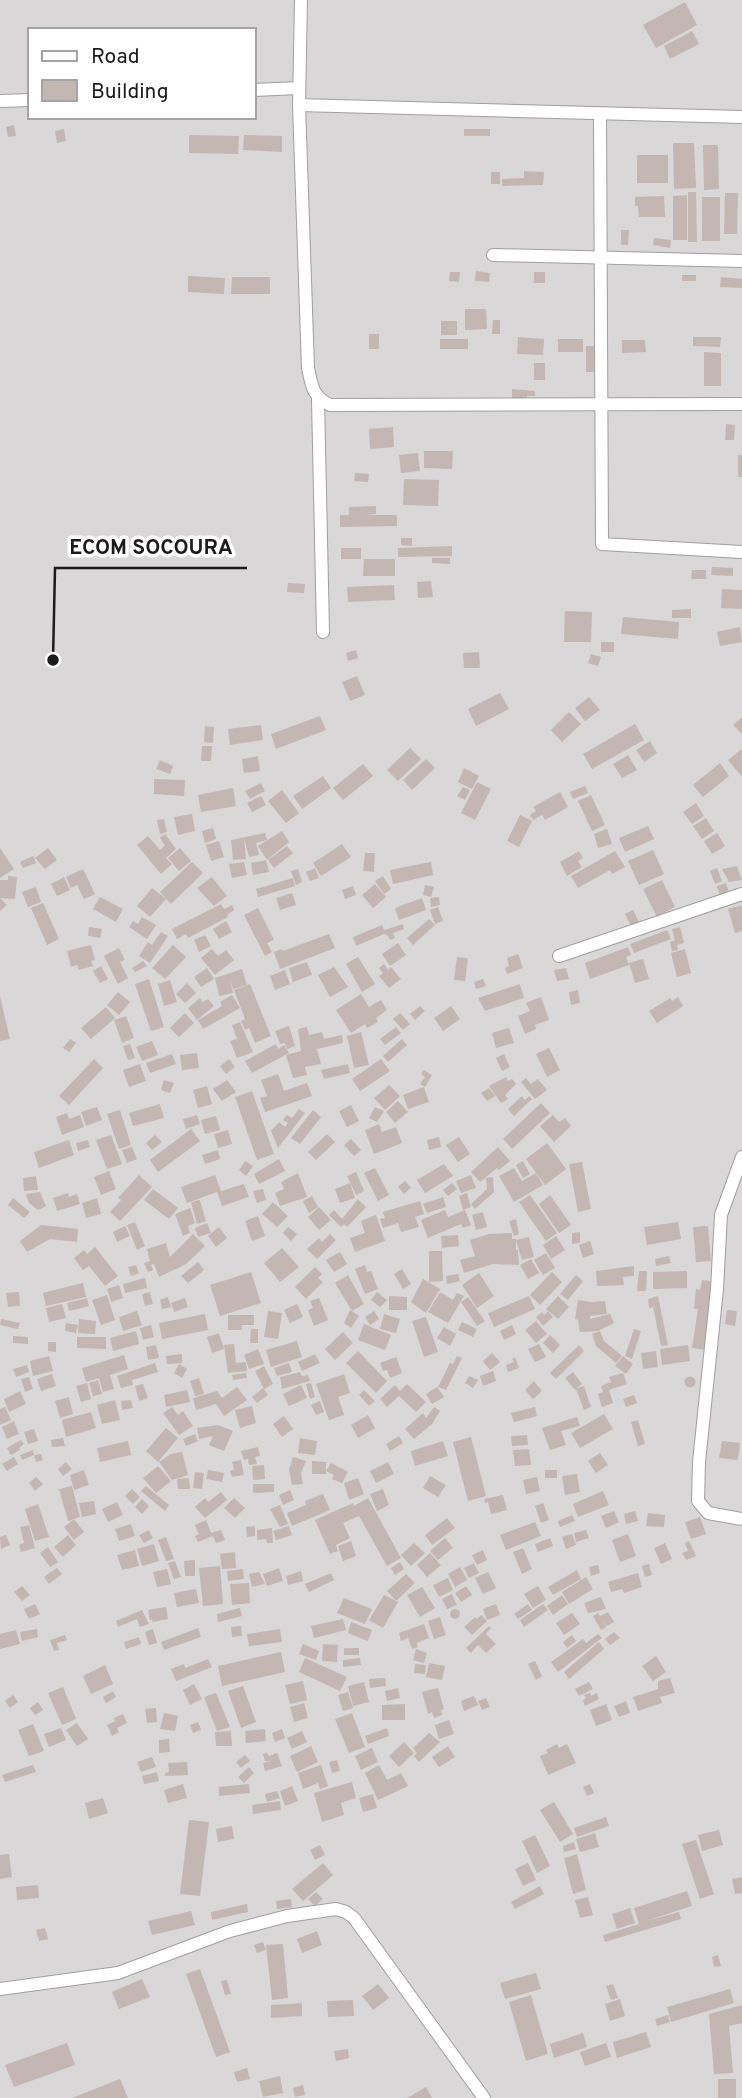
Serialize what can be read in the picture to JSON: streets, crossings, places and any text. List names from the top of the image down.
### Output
{
  "places": ["ECOM SOCOURA"],
  "legend": ["Road", "Building"]
}
